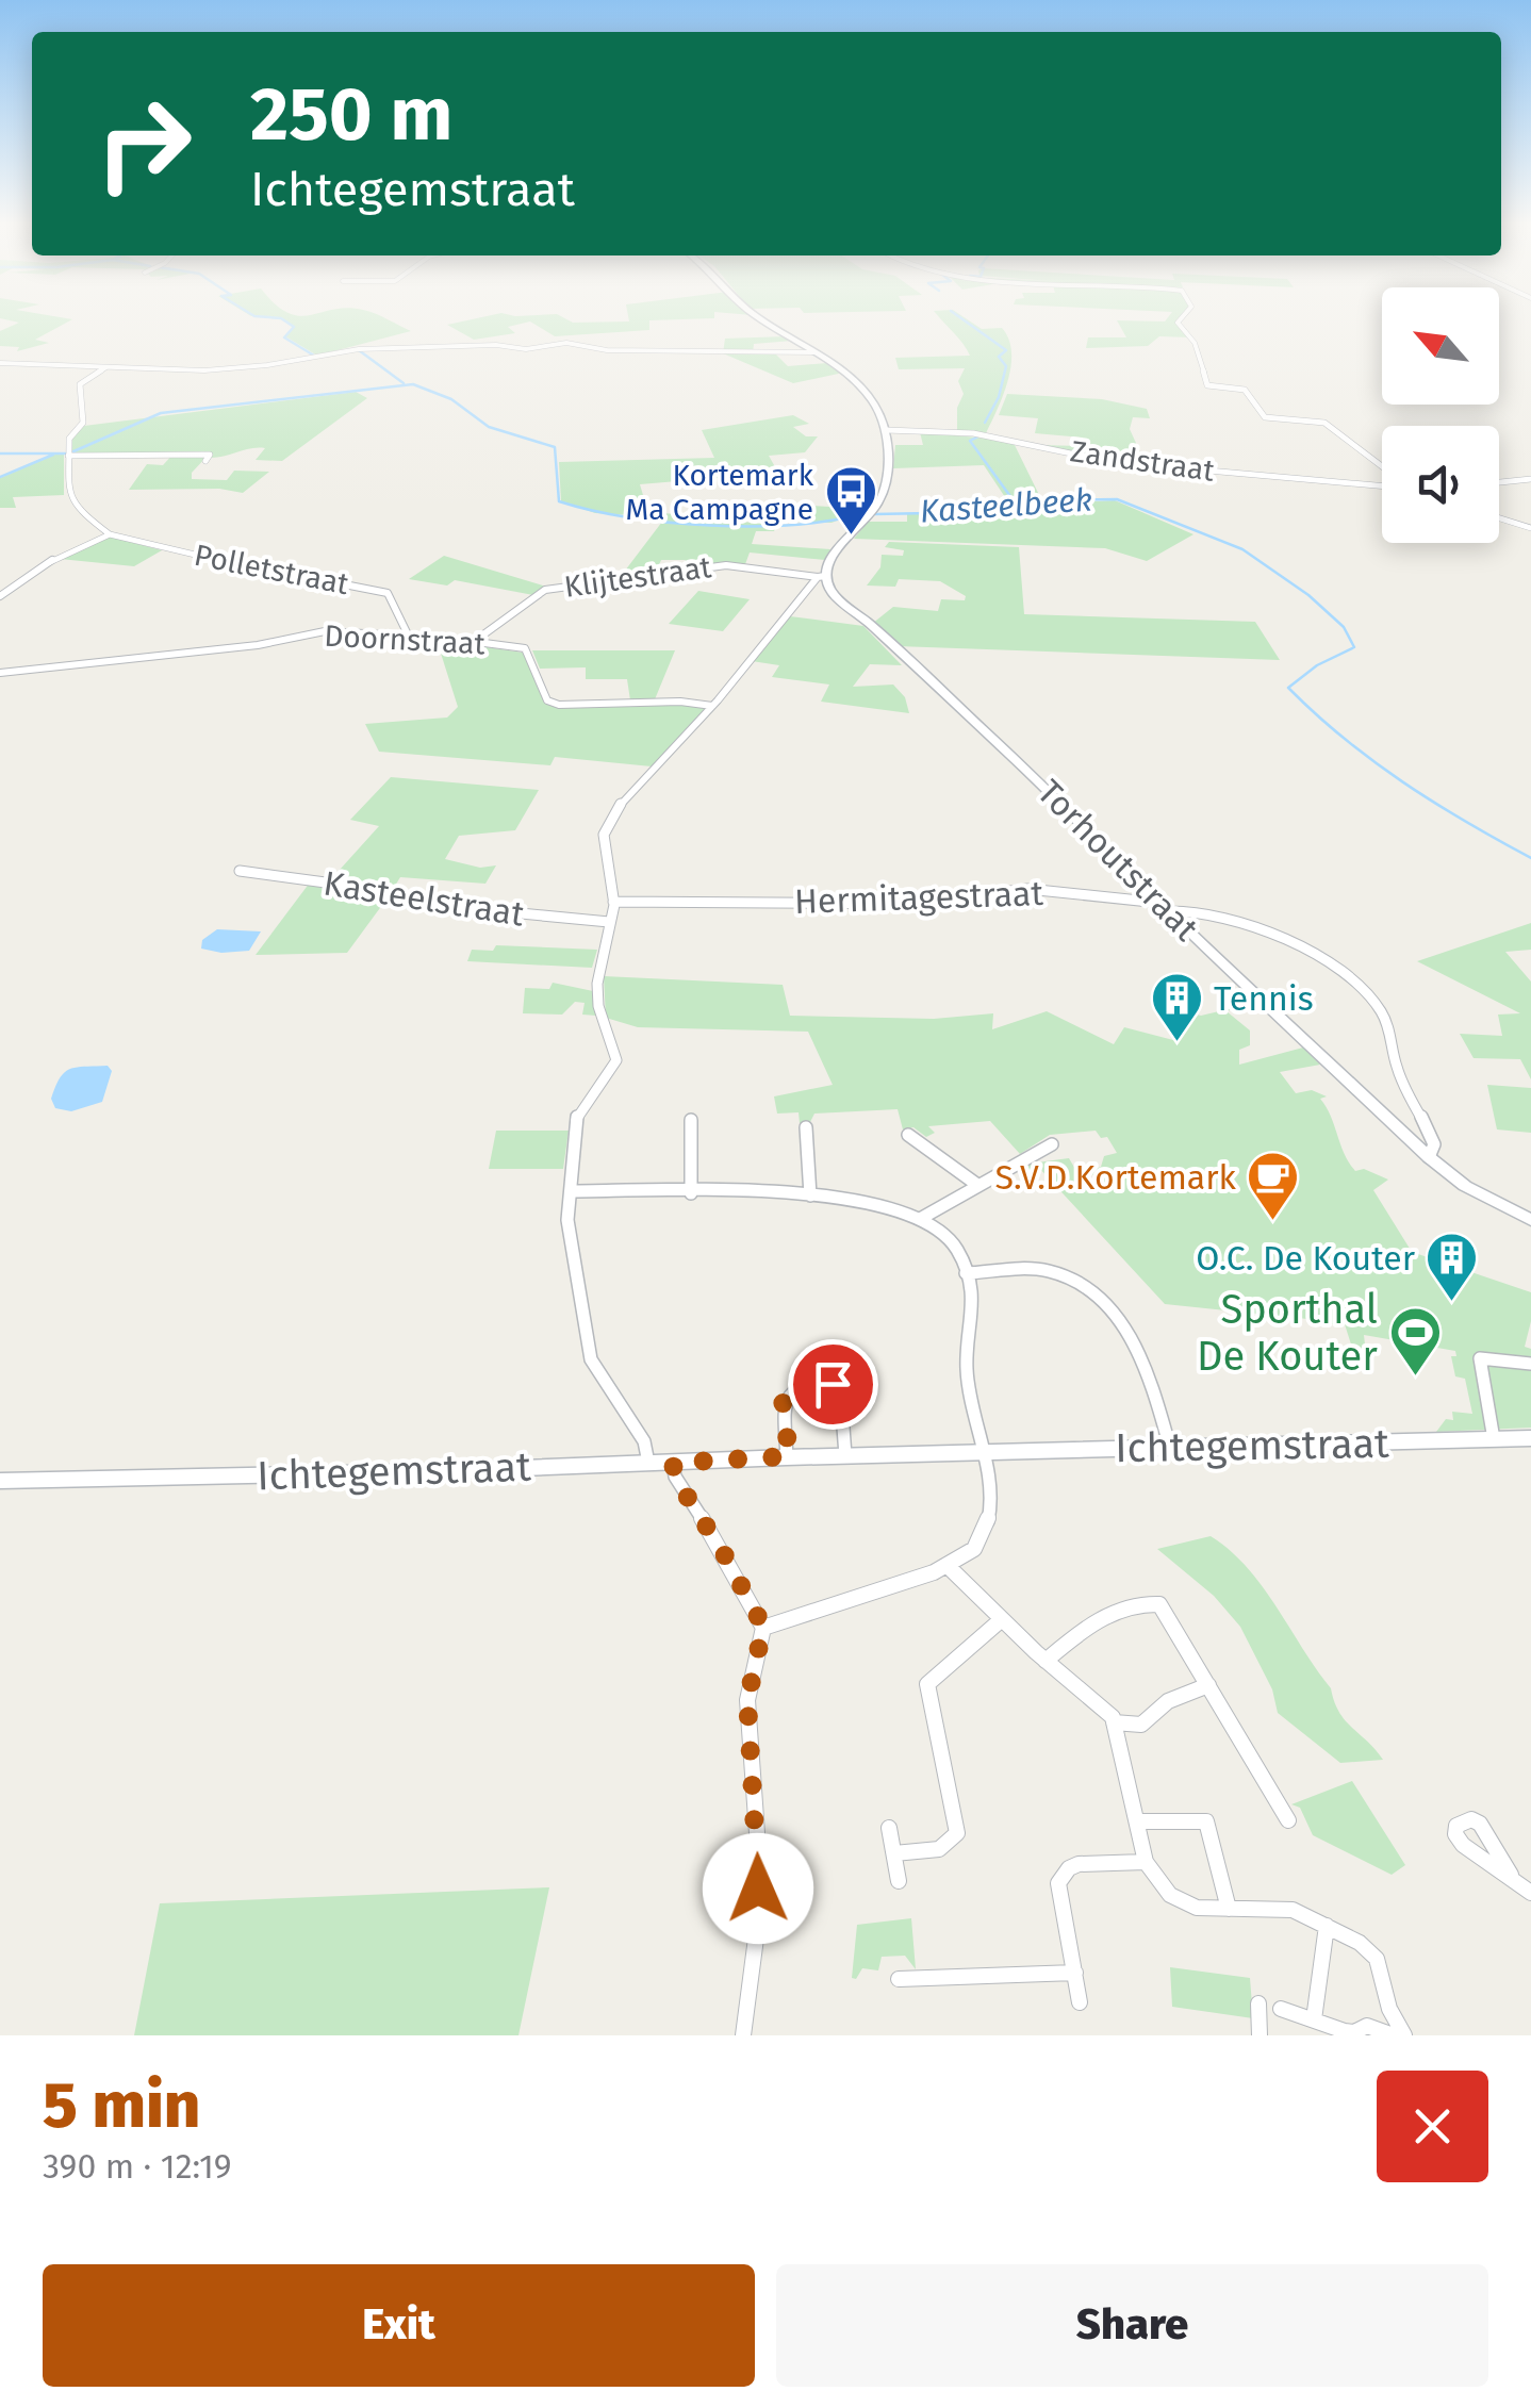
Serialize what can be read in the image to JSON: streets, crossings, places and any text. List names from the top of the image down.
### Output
{
  "streets": {
    "street": [
      "Zandstraat",
      "Polletstraat",
      "Klijtestraat",
      "Doornstraat",
      "Torhoutstraat",
      "Hermitagestraat",
      "Kasteelstraat",
      "Ichtegemstraat"
    ]
  },
  "crossings": [
    ["Polletstraat", "Doornstraat"],
    ["Klijtestraat", "Doornstraat"],
    ["Klijtestraat", "Torhoutstraat"],
    ["Torhoutstraat", "Hermitagestraat"]
  ],
  "water": ["Kasteelbeek"],
  "places": {
    "bus stop": ["Kortemark Ma Campagne"],
    "building": ["Tennis", "O.C. De Kouter"],
    "cafe": ["S.V.D.Kortemark"],
    "sports": ["Sporthal De Kouter"]
  },
  "north": "top left",
  "page": {
    "turn": ["250 m", "Ichtegemstraat"],
    "heading": ["5 min", "390 m · 12:19"],
    "buttons": ["Exit", "Share"]
  }
}
